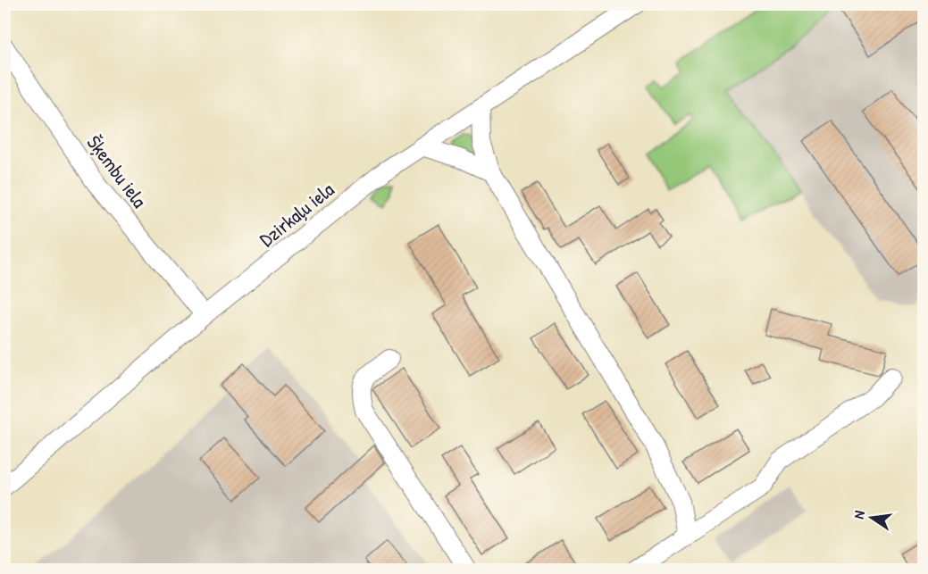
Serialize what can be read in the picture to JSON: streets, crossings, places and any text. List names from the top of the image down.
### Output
{
  "streets": {
    "street": ["Šķembu iela", "Dzirkaļu iela"]
  },
  "crossings": [
    ["Šķembu iela", "Dzirkaļu iela"]
  ],
  "north": "left"
}
